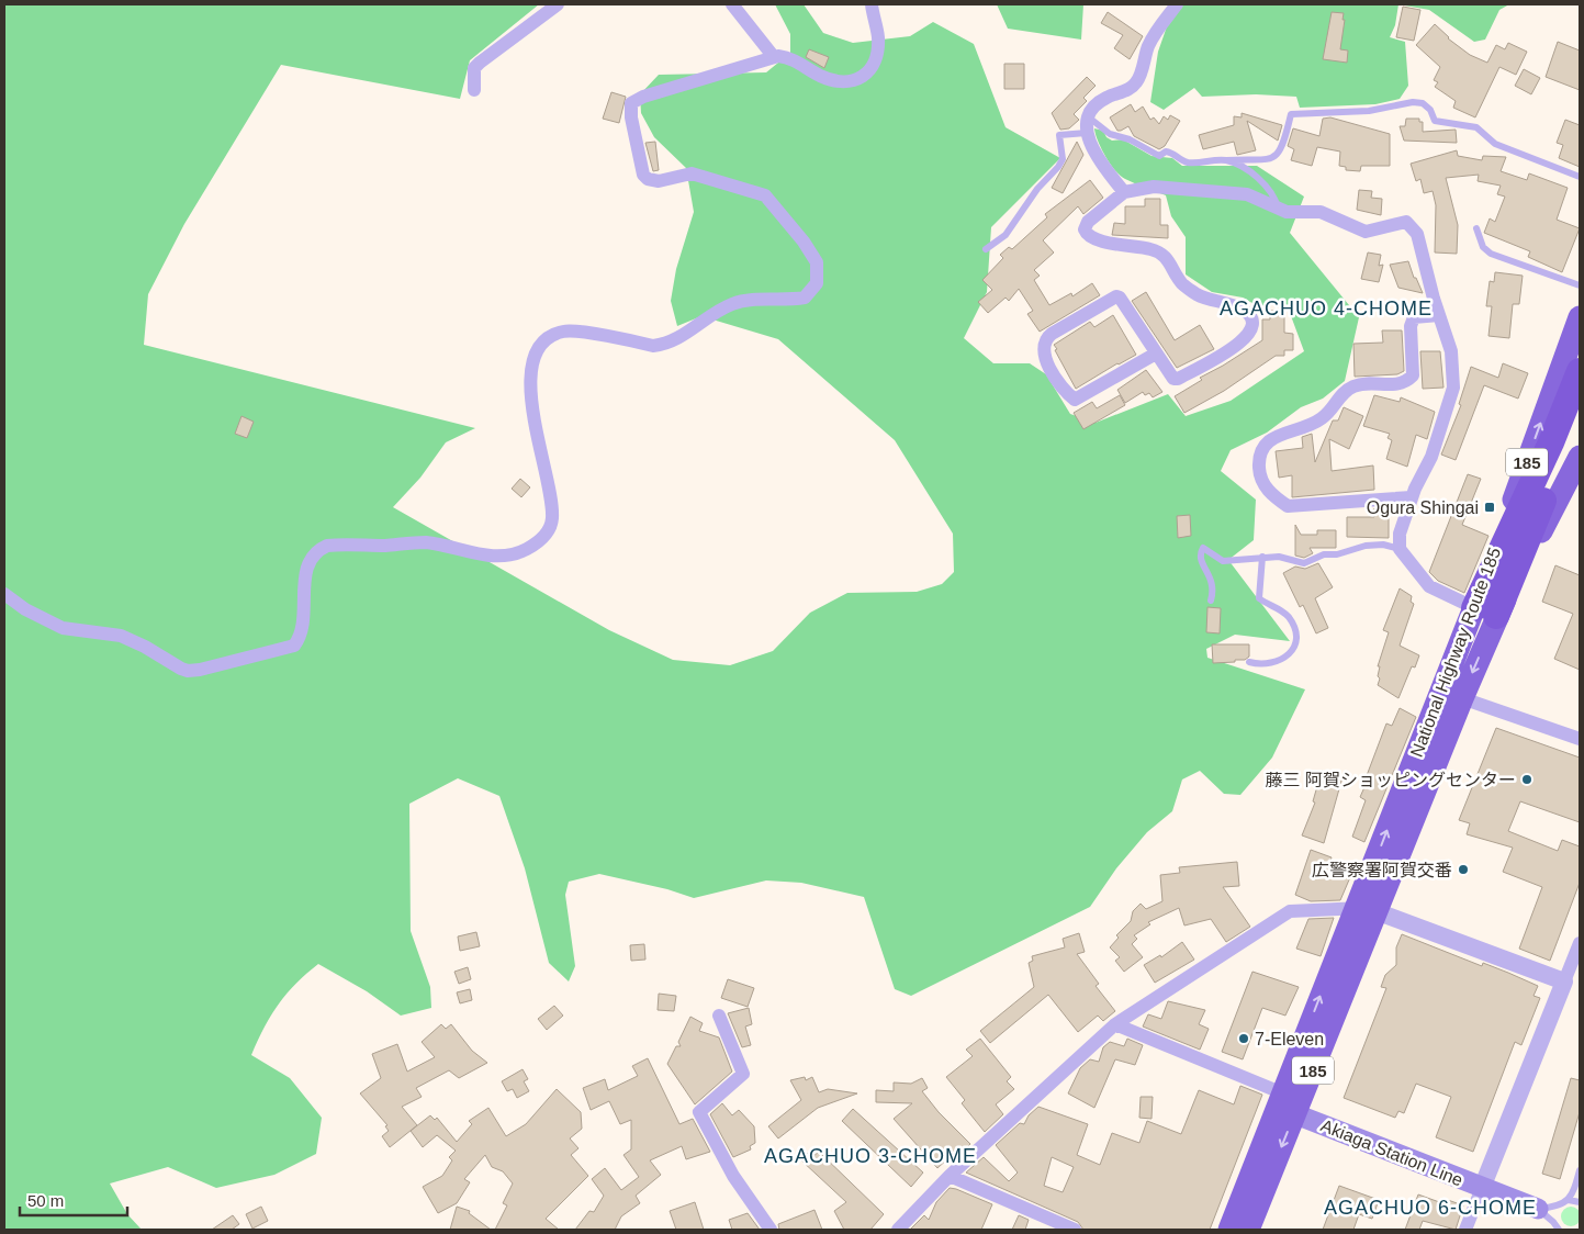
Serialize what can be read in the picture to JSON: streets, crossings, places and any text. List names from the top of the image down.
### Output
{
  "streets": {
    "highway": ["185", "National Highway Route 185"],
    "main road": ["Akiaga Station Line"]
  },
  "crossings": [
    ["National Highway Route 185", "Akiaga Station Line"]
  ],
  "districts": ["AGACHUO 4-CHOME", "AGACHUO 3-CHOME", "AGACHUO 6-CHOME"],
  "places": {
    "transit": ["Ogura Shingai"],
    "other": ["藤三 阿賀ショッピングセンター", "広警察署阿賀交番", "7-Eleven"]
  },
  "scale_bar": "50 m"
}
